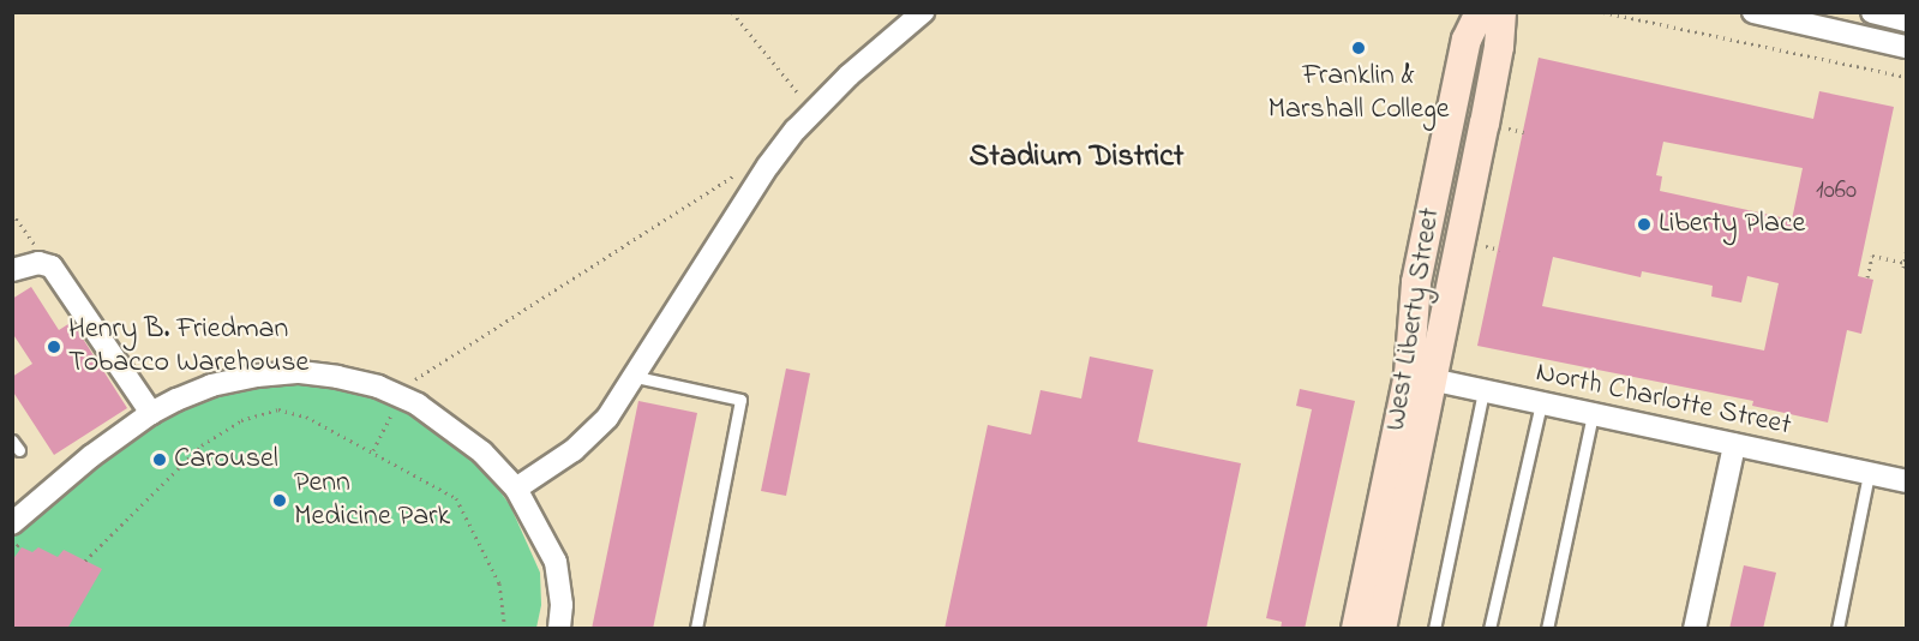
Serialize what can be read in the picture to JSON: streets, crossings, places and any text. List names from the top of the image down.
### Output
{
  "streets": {
    "main road": ["West Liberty Street"],
    "street": ["North Charlotte Street"]
  },
  "crossings": [
    ["West Liberty Street", "North Charlotte Street"]
  ],
  "districts": ["Stadium District"],
  "places": [
    "Franklin & Marshall College",
    "Liberty Place",
    "Henry B. Friedman Tobacco Warehouse",
    "Carousel",
    "Penn Medicine Park"
  ],
  "house_numbers": ["1060"]
}
